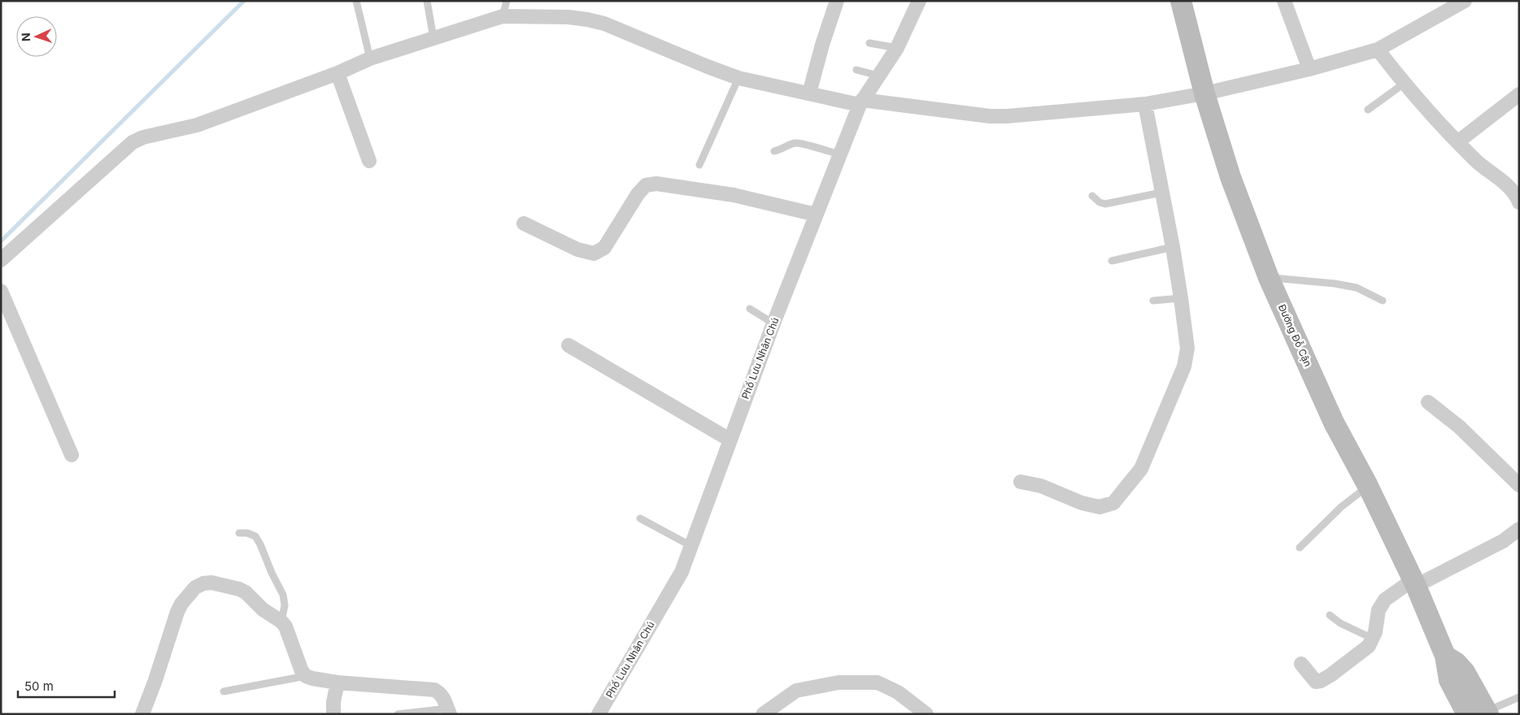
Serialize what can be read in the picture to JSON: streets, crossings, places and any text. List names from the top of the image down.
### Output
{
  "streets": {
    "main road": ["Đường Đỗ Cận"],
    "street": ["Phố Lưu Nhân Chú"]
  },
  "scale_bar": "50 m",
  "north": "left"
}
